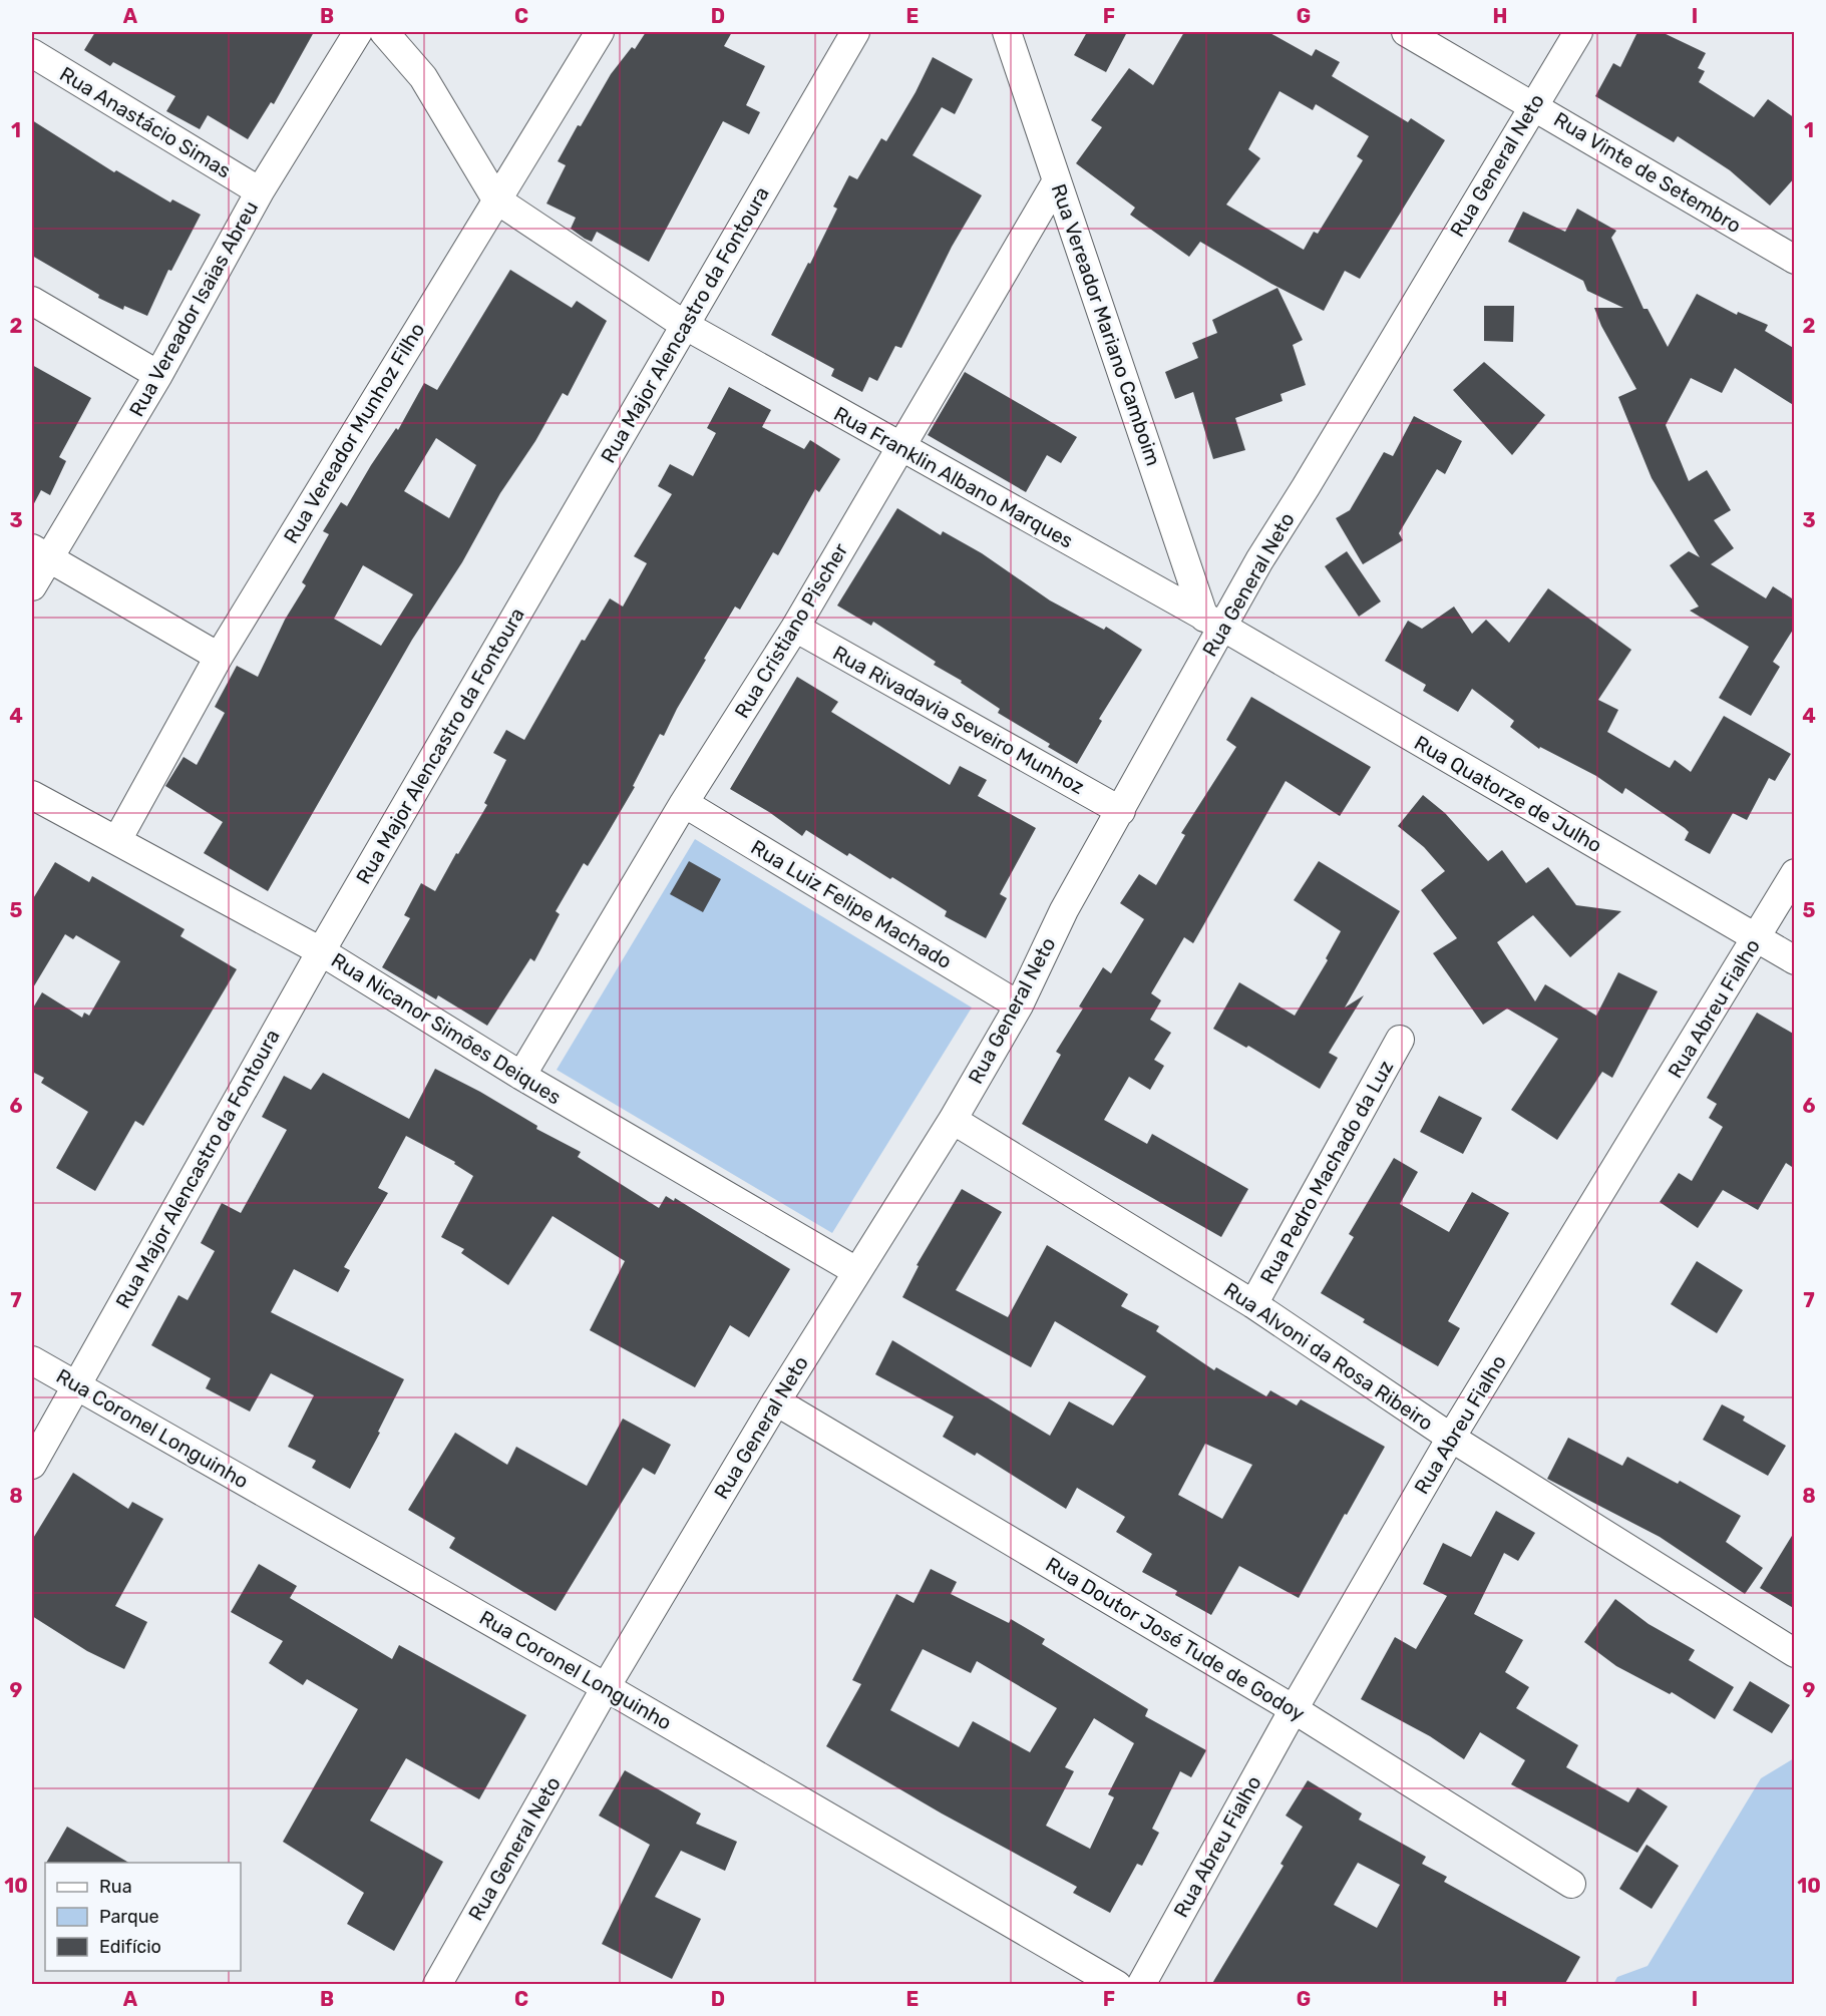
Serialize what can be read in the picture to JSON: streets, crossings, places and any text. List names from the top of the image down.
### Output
{
  "streets": {
    "street": [
      "Rua Anastácio Simas",
      "Rua General Neto",
      "Rua Vinte de Setembro",
      "Rua Vereador Isaias Abreu",
      "Rua Major Alencastro da Fontoura",
      "Rua Vereador Mariano Camboim",
      "Rua Vereador Munhoz Filho",
      "Rua Franklin Albano Marques",
      "Rua Cristiano Pischer",
      "Rua Rivadavia Seveiro Munhoz",
      "Rua Quatorze de Julho",
      "Rua Luiz Felipe Machado",
      "Rua Abreu Fialho",
      "Rua Nicanor Simões Deiques",
      "Rua Pedro Machado da Luz",
      "Rua Alvoni da Rosa Ribeiro",
      "Rua Coronel Longuinho",
      "Rua Doutor José Tude de Godoy"
    ]
  },
  "crossings": [
    ["Rua Anastácio Simas", "Rua Vereador Isaias Abreu"],
    ["Rua General Neto", "Rua Vinte de Setembro"],
    ["Rua General Neto", "Rua Vereador Mariano Camboim"],
    ["Rua General Neto", "Rua Franklin Albano Marques"],
    ["Rua General Neto", "Rua Rivadavia Seveiro Munhoz"],
    ["Rua General Neto", "Rua Quatorze de Julho"],
    ["Rua General Neto", "Rua Luiz Felipe Machado"],
    ["Rua General Neto", "Rua Nicanor Simões Deiques"],
    ["Rua General Neto", "Rua Alvoni da Rosa Ribeiro"],
    ["Rua General Neto", "Rua Coronel Longuinho"],
    ["Rua General Neto", "Rua Doutor José Tude de Godoy"],
    ["Rua Major Alencastro da Fontoura", "Rua Franklin Albano Marques"],
    ["Rua Major Alencastro da Fontoura", "Rua Nicanor Simões Deiques"],
    ["Rua Major Alencastro da Fontoura", "Rua Coronel Longuinho"],
    ["Rua Vereador Mariano Camboim", "Rua Franklin Albano Marques"],
    ["Rua Vereador Mariano Camboim", "Rua Cristiano Pischer"],
    ["Rua Vereador Mariano Camboim", "Rua Quatorze de Julho"],
    ["Rua Vereador Munhoz Filho", "Rua Franklin Albano Marques"],
    ["Rua Vereador Munhoz Filho", "Rua Nicanor Simões Deiques"],
    ["Rua Franklin Albano Marques", "Rua Cristiano Pischer"],
    ["Rua Franklin Albano Marques", "Rua Quatorze de Julho"],
    ["Rua Cristiano Pischer", "Rua Rivadavia Seveiro Munhoz"],
    ["Rua Cristiano Pischer", "Rua Luiz Felipe Machado"],
    ["Rua Cristiano Pischer", "Rua Nicanor Simões Deiques"],
    ["Rua Quatorze de Julho", "Rua Abreu Fialho"],
    ["Rua Abreu Fialho", "Rua Alvoni da Rosa Ribeiro"],
    ["Rua Abreu Fialho", "Rua Doutor José Tude de Godoy"],
    ["Rua Pedro Machado da Luz", "Rua Alvoni da Rosa Ribeiro"]
  ],
  "legend": ["Rua", "Parque", "Edifício"],
  "grid": {
    "columns": [
      "A",
      "B",
      "C",
      "D",
      "E",
      "F",
      "G",
      "H",
      "I"
    ],
    "rows": [
      "1",
      "2",
      "3",
      "4",
      "5",
      "6",
      "7",
      "8",
      "9",
      "10"
    ]
  }
}
